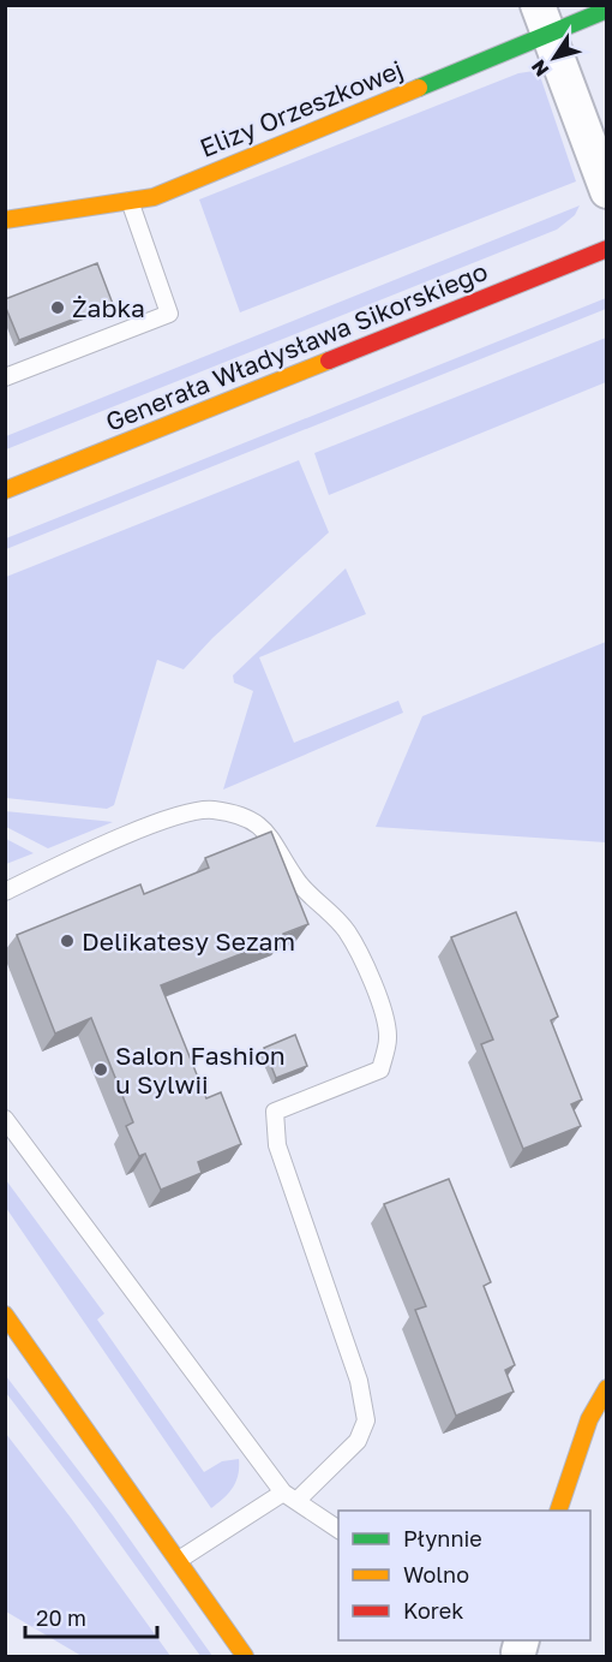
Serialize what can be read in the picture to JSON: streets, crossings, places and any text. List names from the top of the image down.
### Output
{
  "streets": {
    "street": ["Elizy Orzeszkowej", "Generała Władysława Sikorskiego"]
  },
  "places": ["Żabka", "Delikatesy Sezam", "Salon Fashion u Sylwii"],
  "legend": ["Płynnie", "Wolno", "Korek"],
  "scale_bar": "20 m",
  "north": "bottom left"
}
